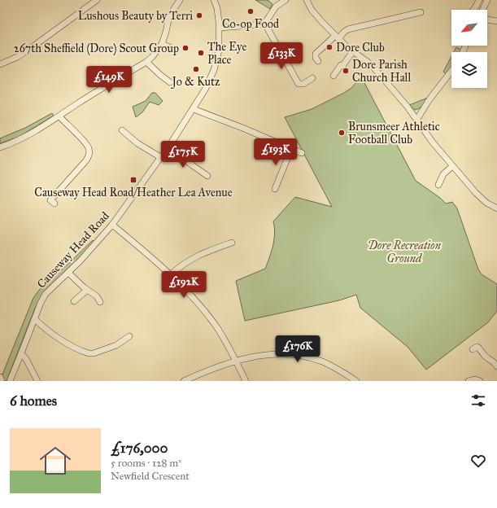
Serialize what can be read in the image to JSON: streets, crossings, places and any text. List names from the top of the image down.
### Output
{
  "streets": {
    "street": ["Causeway Head Road"]
  },
  "parks": ["Dore Recreation Ground"],
  "places": {
    "other": [
      "Co-op Food",
      "Lushous Beauty by Terri",
      "Dore Club",
      "267th Sheffield (Dore) Scout Group",
      "The Eye Place",
      "Jo & Kutz",
      "Dore Parish Church Hall",
      "Brunsmeer Athletic Football Club"
    ],
    "transit": ["Causeway Head Road/Heather Lea Avenue"]
  },
  "north": "bottom left",
  "page": {
    "price": [
      "£133K",
      "£149K",
      "£193K",
      "£175K",
      "£192K",
      "£176K"
    ],
    "heading": "6 homes",
    "list": [
      {
        "name": "£176,000",
        "note": "5 rooms · 128 m² · Newfield Crescent"
      }
    ]
  }
}
